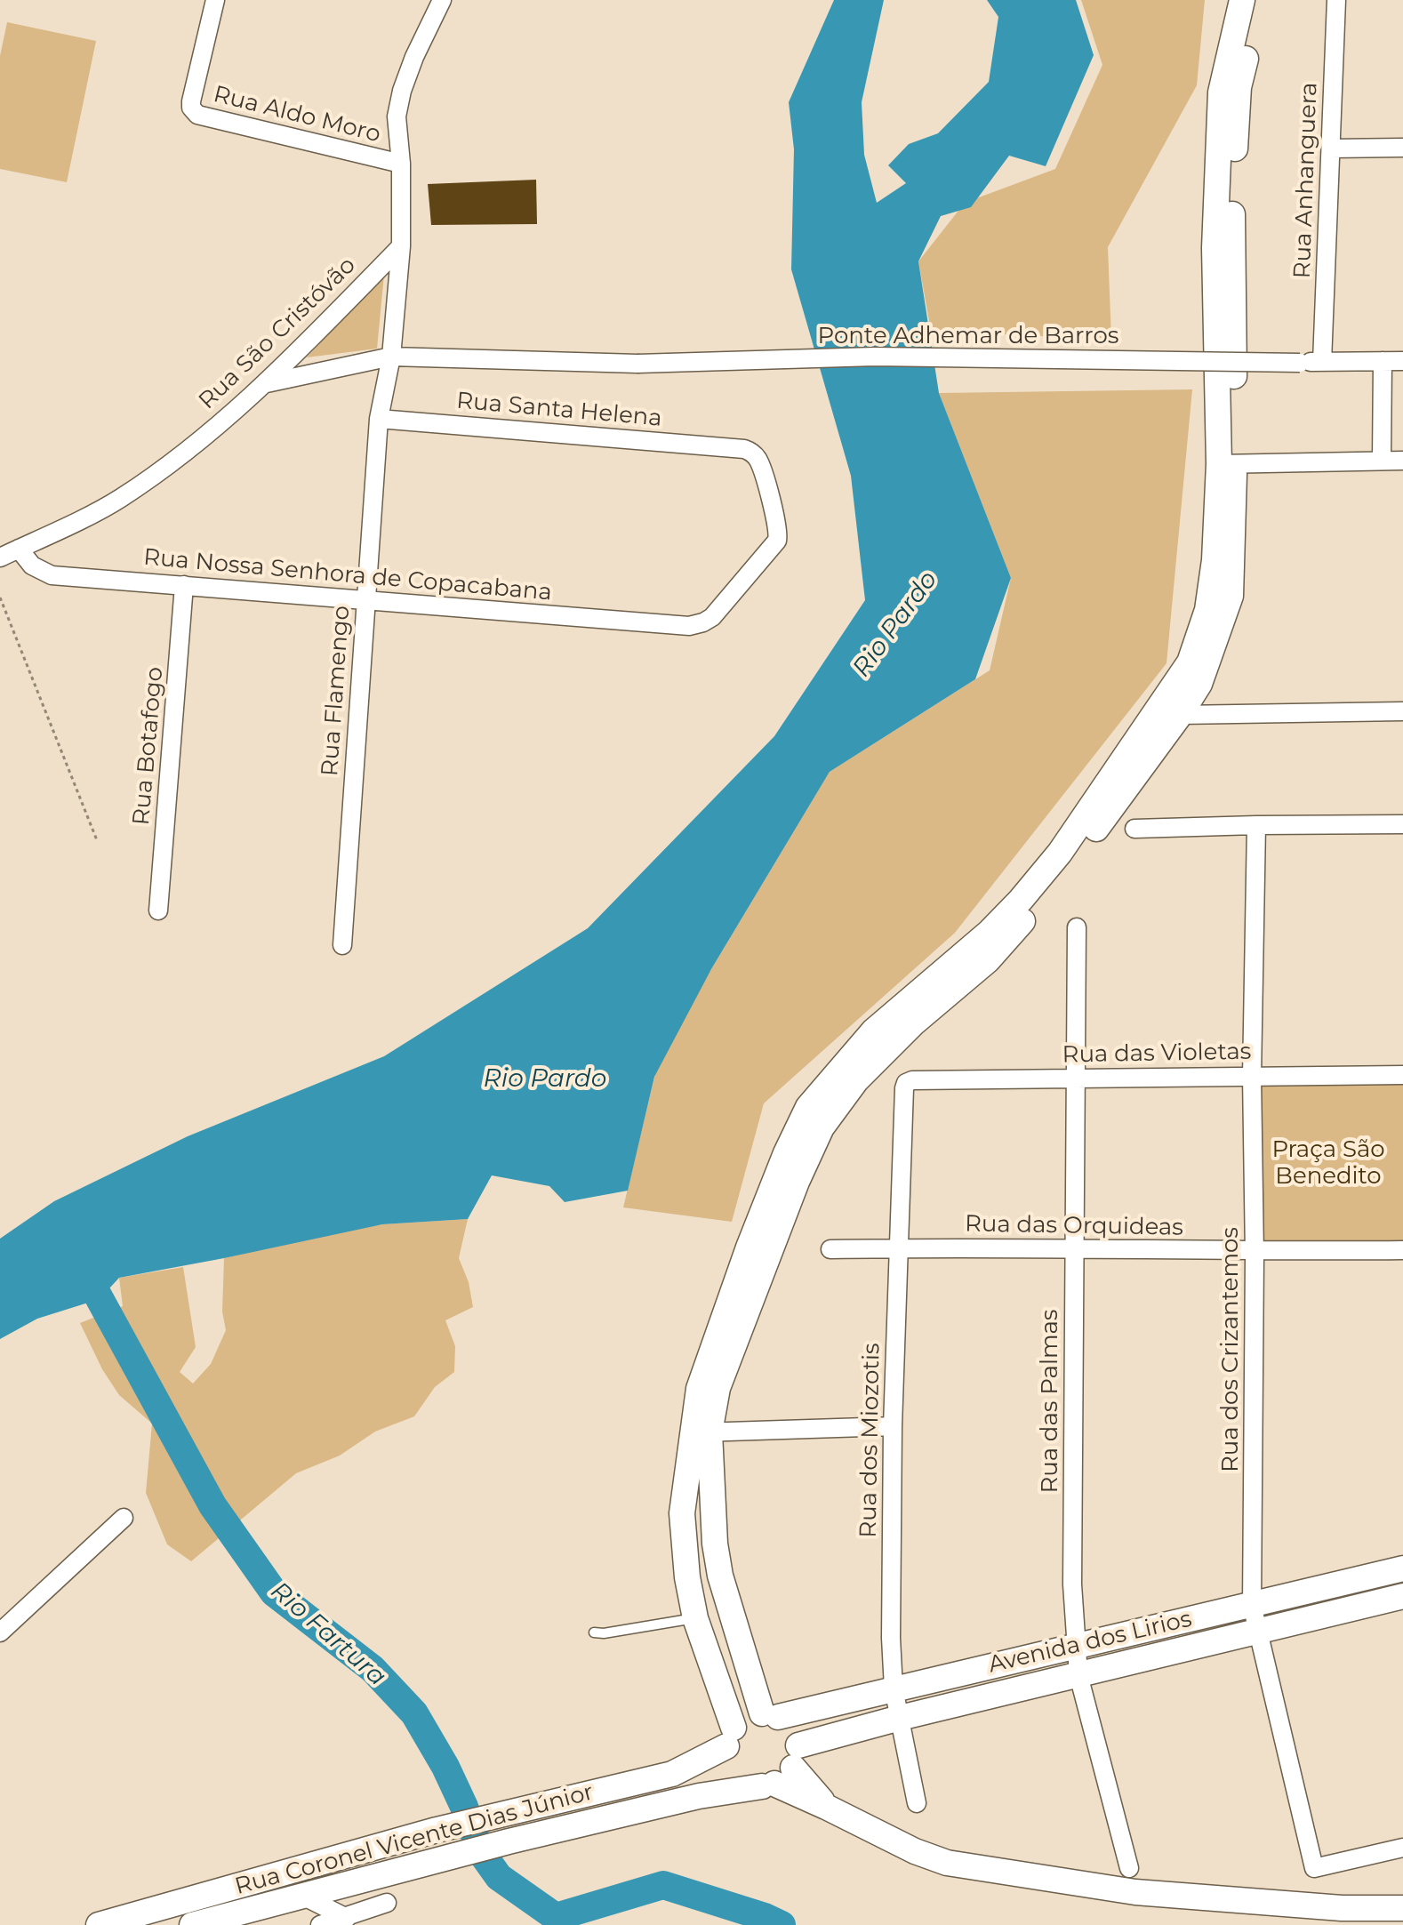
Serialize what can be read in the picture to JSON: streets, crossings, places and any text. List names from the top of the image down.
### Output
{
  "streets": {
    "main road": ["Avenida dos Lirios", "Rua Coronel Vicente Dias Júnior"],
    "street": [
      "Rua Aldo Moro",
      "Rua Anhanguera",
      "Rua São Cristóvão",
      "Ponte Adhemar de Barros",
      "Rua Santa Helena",
      "Rua Nossa Senhora de Copacabana",
      "Rua Flamengo",
      "Rua Botafogo",
      "Rua das Violetas",
      "Rua das Orquideas",
      "Rua dos Crizantemos",
      "Rua das Palmas",
      "Rua dos Miozotis"
    ]
  },
  "crossings": [
    ["Rua Aldo Moro", "Rua Flamengo"],
    ["Rua Anhanguera", "Ponte Adhemar de Barros"],
    ["Rua São Cristóvão", "Ponte Adhemar de Barros"],
    ["Rua São Cristóvão", "Rua Nossa Senhora de Copacabana"],
    ["Rua São Cristóvão", "Rua Flamengo"],
    ["Ponte Adhemar de Barros", "Rua Flamengo"],
    ["Rua Santa Helena", "Rua Nossa Senhora de Copacabana"],
    ["Rua Santa Helena", "Rua Flamengo"],
    ["Rua Nossa Senhora de Copacabana", "Rua Flamengo"],
    ["Rua Nossa Senhora de Copacabana", "Rua Botafogo"],
    ["Rua das Violetas", "Rua dos Crizantemos"],
    ["Rua das Violetas", "Rua das Palmas"],
    ["Rua das Violetas", "Rua dos Miozotis"],
    ["Rua das Orquideas", "Rua dos Crizantemos"],
    ["Rua das Orquideas", "Rua das Palmas"],
    ["Rua das Orquideas", "Rua dos Miozotis"],
    ["Rua dos Crizantemos", "Avenida dos Lirios"],
    ["Rua das Palmas", "Avenida dos Lirios"],
    ["Rua dos Miozotis", "Avenida dos Lirios"],
    ["Avenida dos Lirios", "Rua Coronel Vicente Dias Júnior"]
  ],
  "water": ["Rio Pardo", "Rio Fartura"],
  "parks": ["Praça São Benedito"]
}
